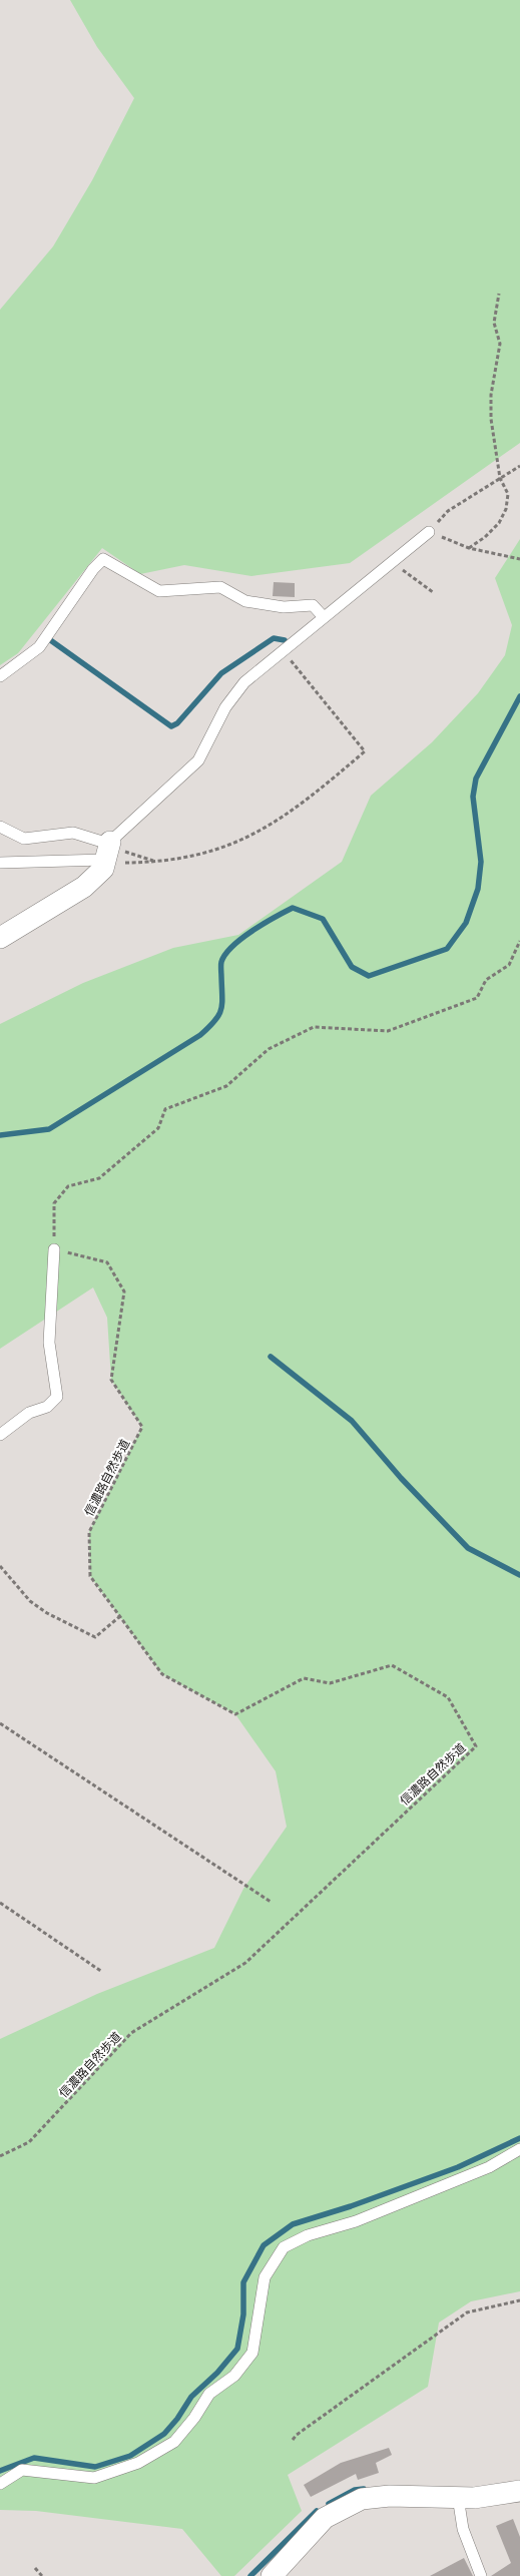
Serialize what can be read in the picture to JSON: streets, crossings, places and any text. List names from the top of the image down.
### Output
{
  "streets": {
    "path": ["信濃路自然歩道"]
  }
}
